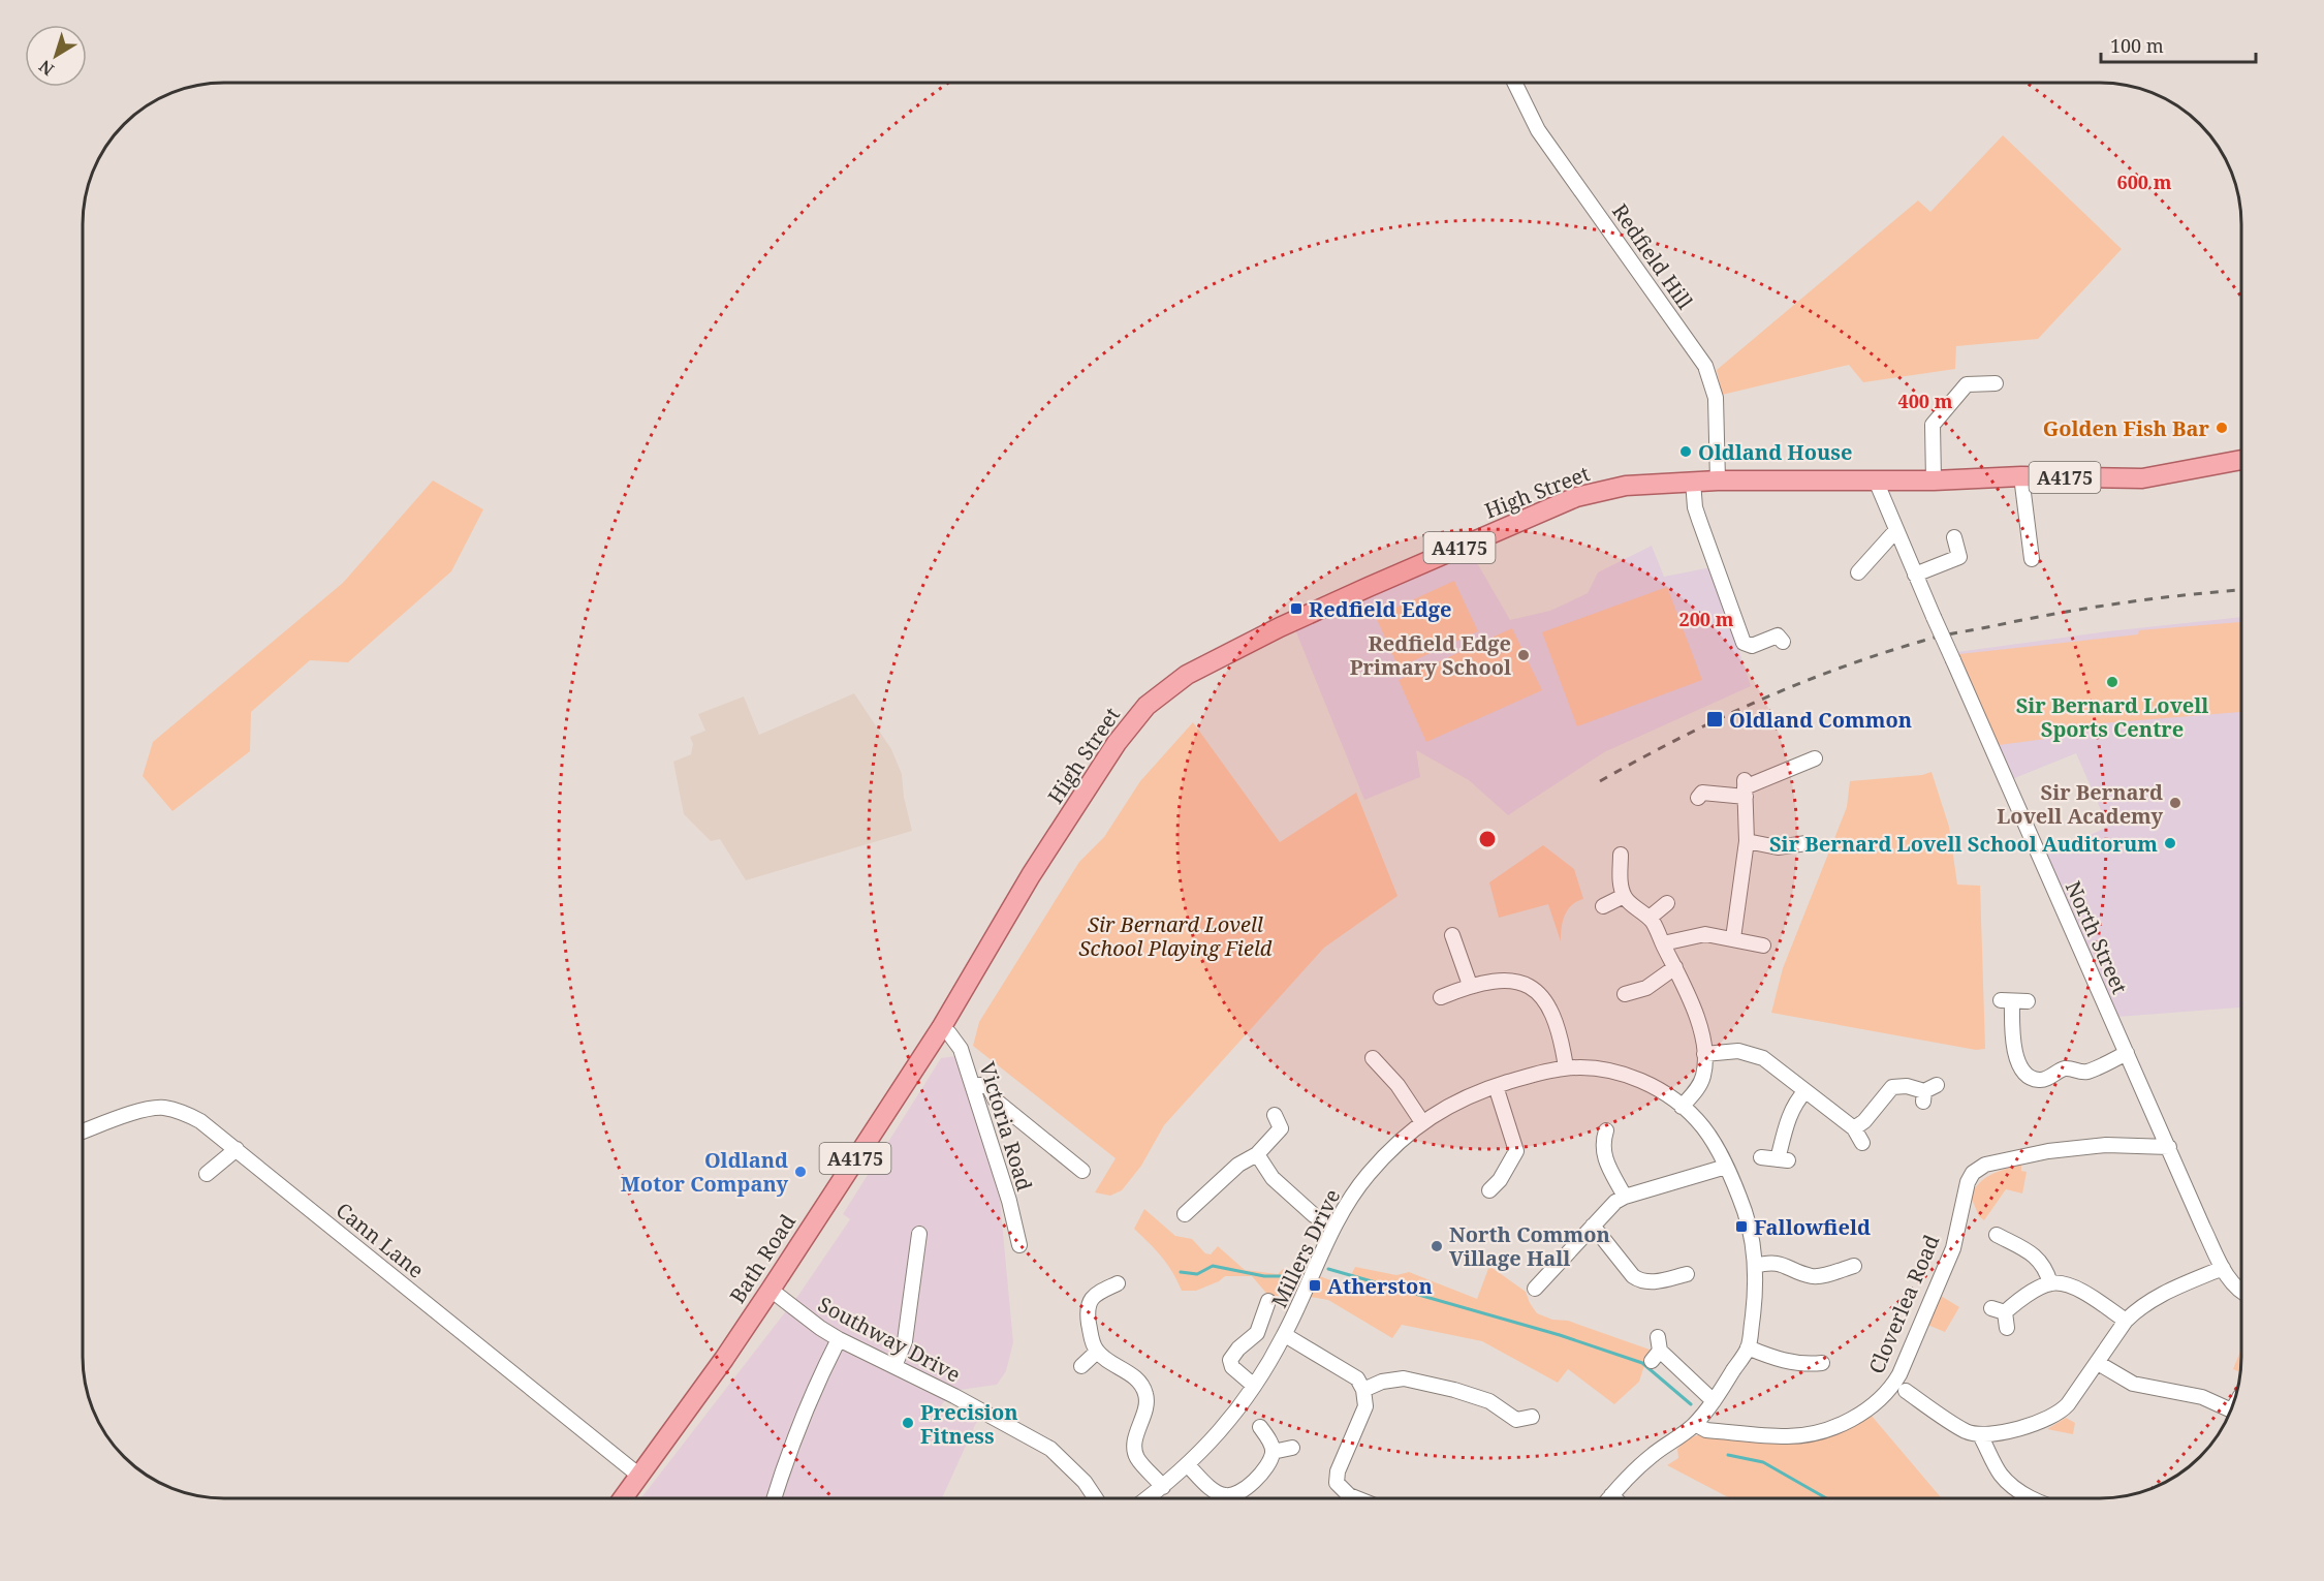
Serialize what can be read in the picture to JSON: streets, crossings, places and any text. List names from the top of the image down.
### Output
{
  "streets": {
    "main road": ["A4175", "High Street", "Bath Road"],
    "street": [
      "Redfield Hill",
      "North Street",
      "Victoria Road",
      "Cann Lane",
      "Millers Drive",
      "Cloverlea Road",
      "Southway Drive"
    ]
  },
  "crossings": [
    ["Redfield Hill", "High Street"],
    ["High Street", "North Street"],
    ["High Street", "Victoria Road"],
    ["High Street", "Bath Road"],
    ["North Street", "Cloverlea Road"],
    ["Victoria Road", "Bath Road"],
    ["Cann Lane", "Bath Road"],
    ["Millers Drive", "Cloverlea Road"],
    ["Bath Road", "Southway Drive"]
  ],
  "parks": ["Sir Bernard Lovell School Playing Field"],
  "places": {
    "other": [
      "Golden Fish Bar",
      "Oldland House",
      "Redfield Edge Primary School",
      "Sir Bernard Lovell Sports Centre",
      "Sir Bernard Lovell Academy",
      "Sir Bernard Lovell School Auditorum",
      "Oldland Motor Company",
      "North Common Village Hall",
      "Precision Fitness"
    ],
    "transit": [
      "Redfield Edge",
      "Oldland Common",
      "Fallowfield",
      "Atherston"
    ]
  },
  "scale_bar": "100 m",
  "north": "bottom left",
  "rings": ["600 m", "400 m", "200 m"]
}
